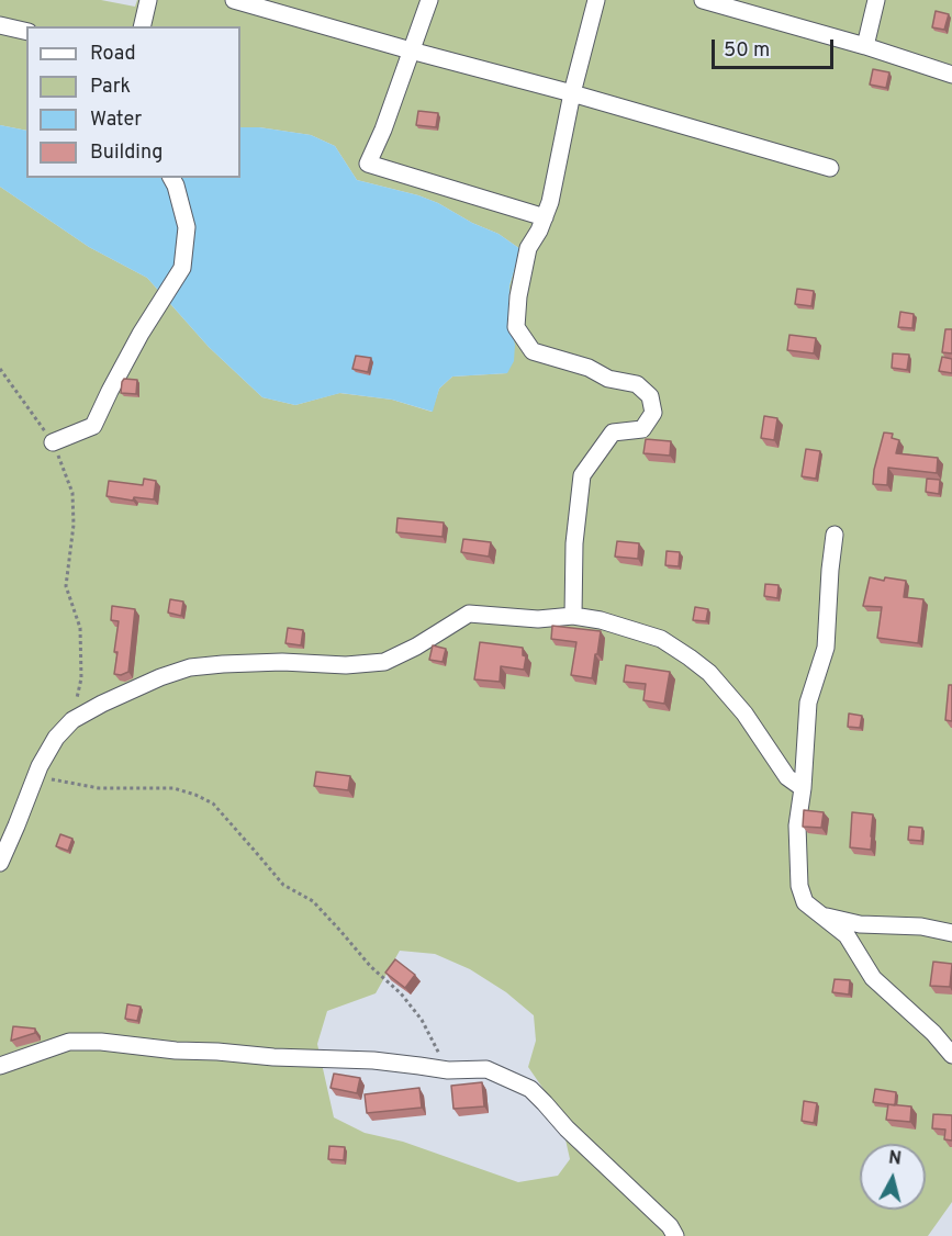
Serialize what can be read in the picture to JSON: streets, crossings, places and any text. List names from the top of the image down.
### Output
{
  "legend": [
    "Road",
    "Park",
    "Water",
    "Building"
  ],
  "scale_bar": "50 m",
  "north": "top"
}
